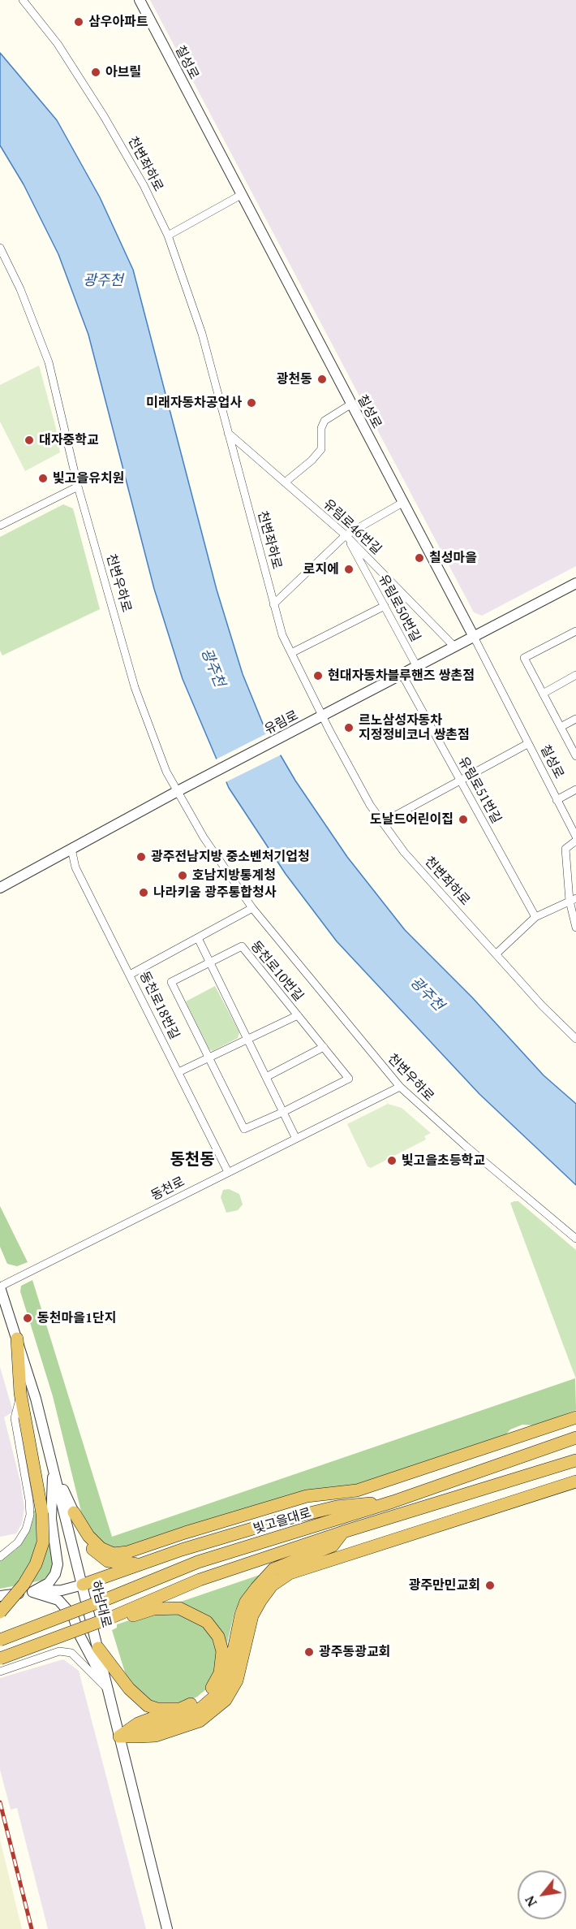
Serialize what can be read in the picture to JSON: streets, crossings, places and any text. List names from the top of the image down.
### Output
{
  "streets": {
    "highway": ["빛고을대로"],
    "street": [
      "칠성로",
      "천변좌하로",
      "유림로46번길",
      "천변우하로",
      "유림로50번길",
      "유림로",
      "유림로51번길",
      "동천로10번길",
      "동천로18번길",
      "동천로",
      "하남대로"
    ]
  },
  "crossings": [
    ["칠성로", "유림로"],
    ["천변좌하로", "유림로46번길"],
    ["천변좌하로", "유림로"],
    ["유림로46번길", "유림로50번길"],
    ["유림로46번길", "유림로"],
    ["천변우하로", "유림로"],
    ["천변우하로", "동천로"],
    ["유림로50번길", "유림로"],
    ["유림로", "유림로51번길"],
    ["유림로", "동천로18번길"],
    ["동천로10번길", "동천로18번길"],
    ["동천로18번길", "동천로"],
    ["동천로", "하남대로"]
  ],
  "districts": ["동천동"],
  "water": ["광주천"],
  "places": [
    "삼우아파트",
    "아브릴",
    "광천동",
    "미래자동차공업사",
    "대자중학교",
    "빛고을유치원",
    "칠성마을",
    "로지에",
    "현대자동차블루핸즈 쌍촌점",
    "르노삼성자동차 지정정비코너 쌍촌점",
    "도날드어린이집",
    "광주전남지방 중소벤처기업청",
    "호남지방통계청",
    "나라키움 광주통합청사",
    "빛고을초등학교",
    "동천마을1단지",
    "광주만민교회",
    "광주동광교회"
  ],
  "north": "bottom left"
}
